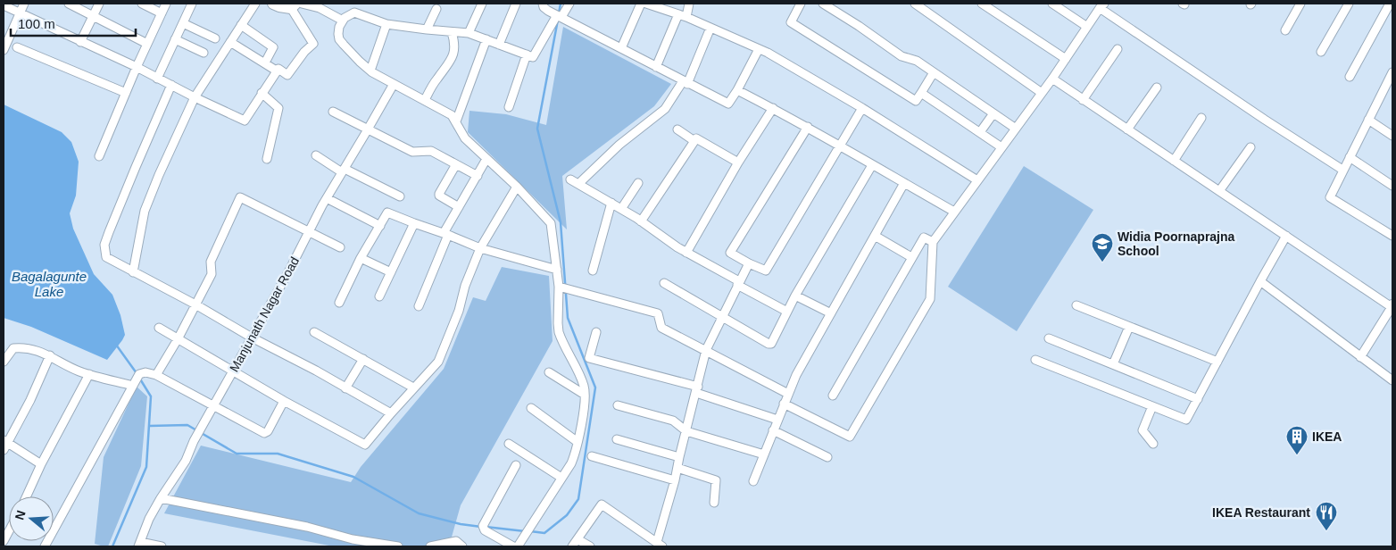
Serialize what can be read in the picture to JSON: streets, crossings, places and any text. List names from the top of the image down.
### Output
{
  "streets": {
    "street": ["Manjunath Nagar Road"]
  },
  "water": ["Bagalagunte Lake"],
  "places": {
    "school or university": ["Widia Poornaprajna School"],
    "building": ["IKEA"],
    "restaurant": ["IKEA Restaurant"]
  },
  "scale_bar": "100 m",
  "north": "left"
}
